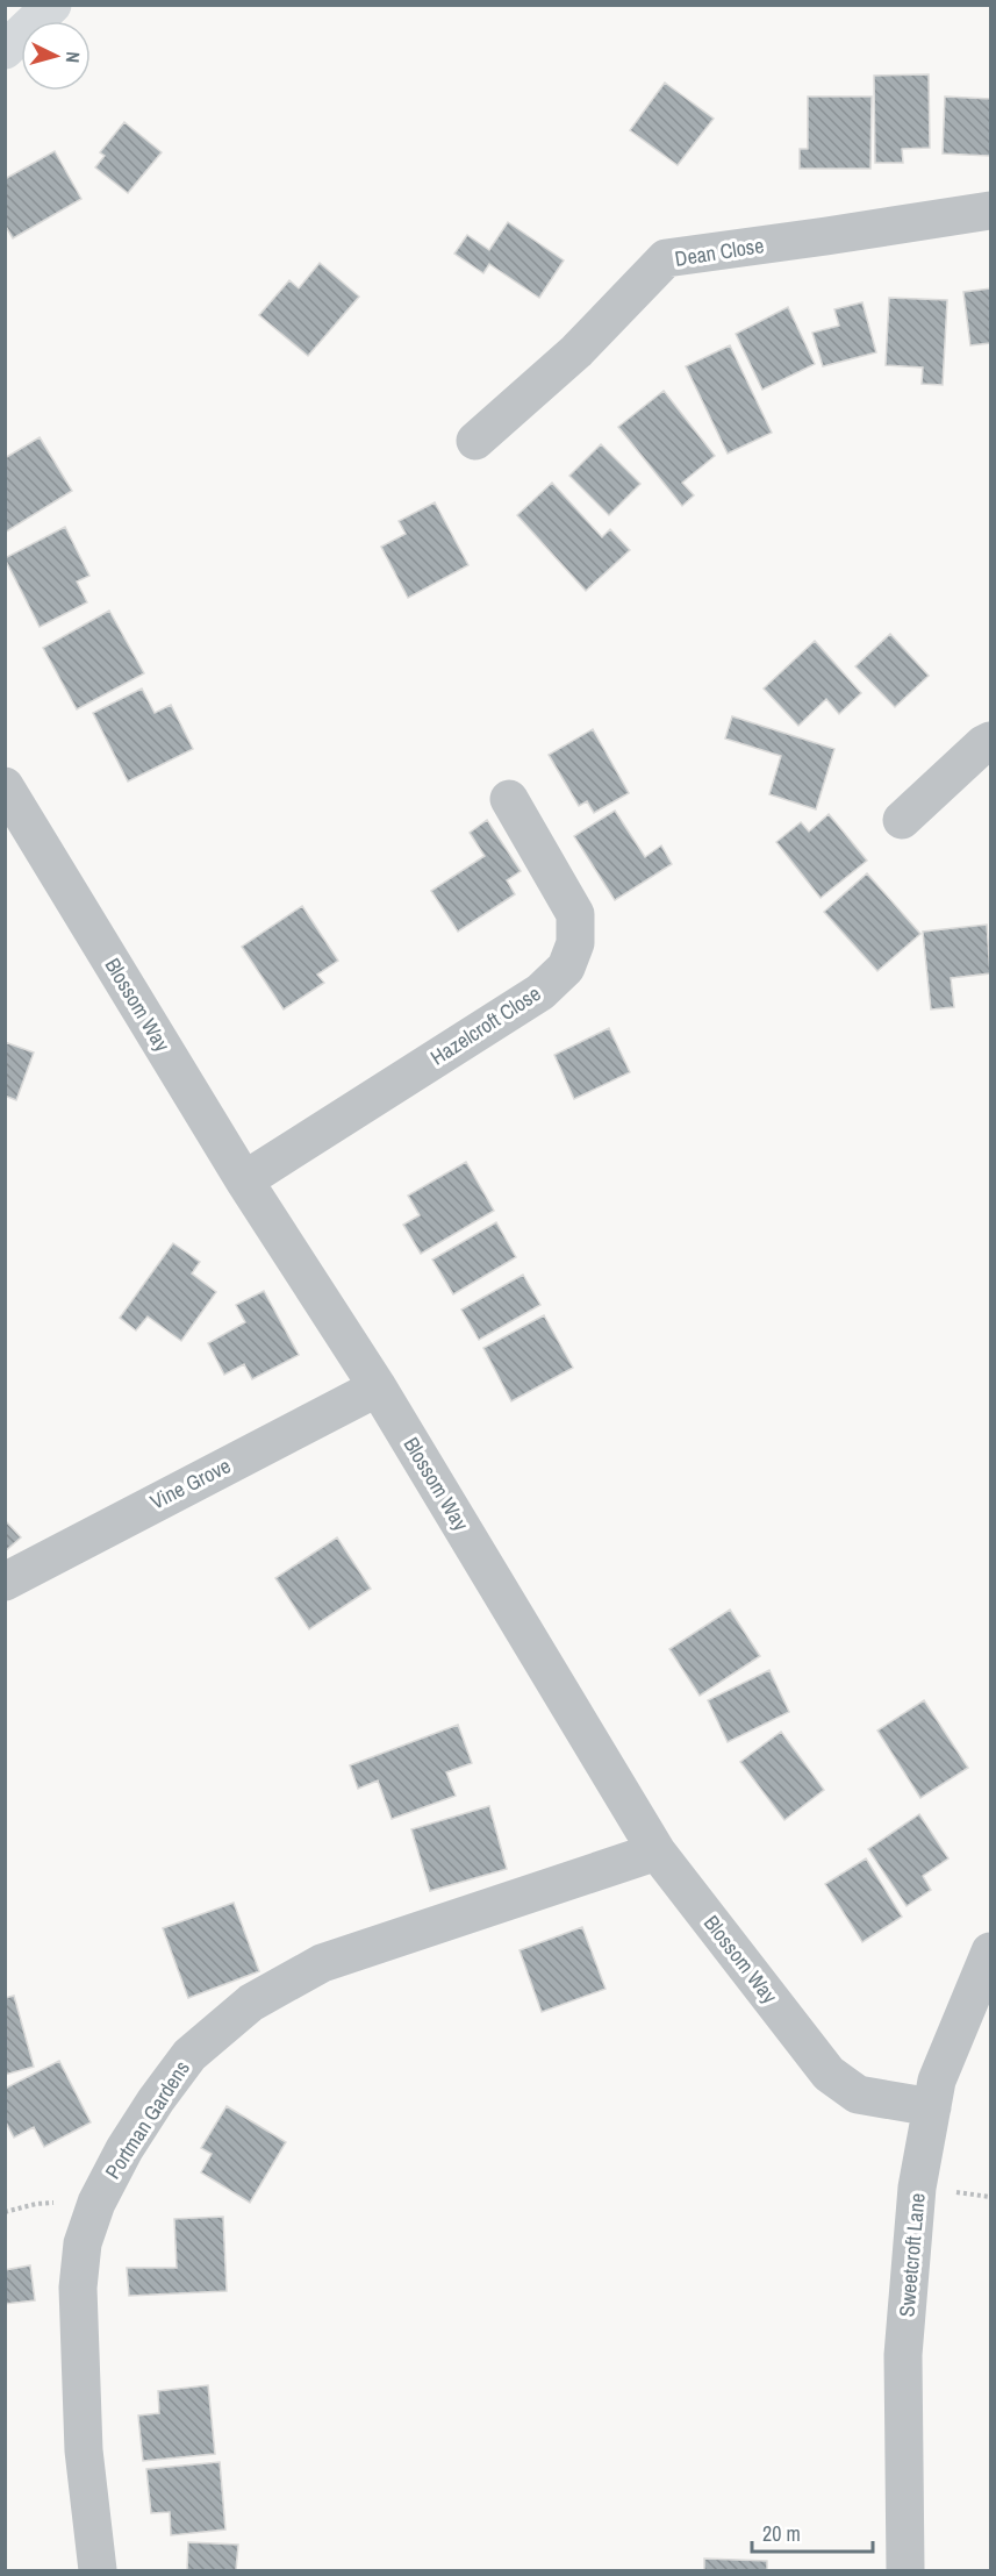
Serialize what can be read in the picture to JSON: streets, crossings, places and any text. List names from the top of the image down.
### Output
{
  "streets": {
    "street": [
      "Dean Close",
      "Blossom Way",
      "Hazelcroft Close",
      "Vine Grove",
      "Portman Gardens",
      "Sweetcroft Lane"
    ]
  },
  "crossings": [
    ["Blossom Way", "Hazelcroft Close"],
    ["Blossom Way", "Vine Grove"],
    ["Blossom Way", "Portman Gardens"],
    ["Blossom Way", "Sweetcroft Lane"]
  ],
  "scale_bar": "20 m",
  "north": "right"
}
